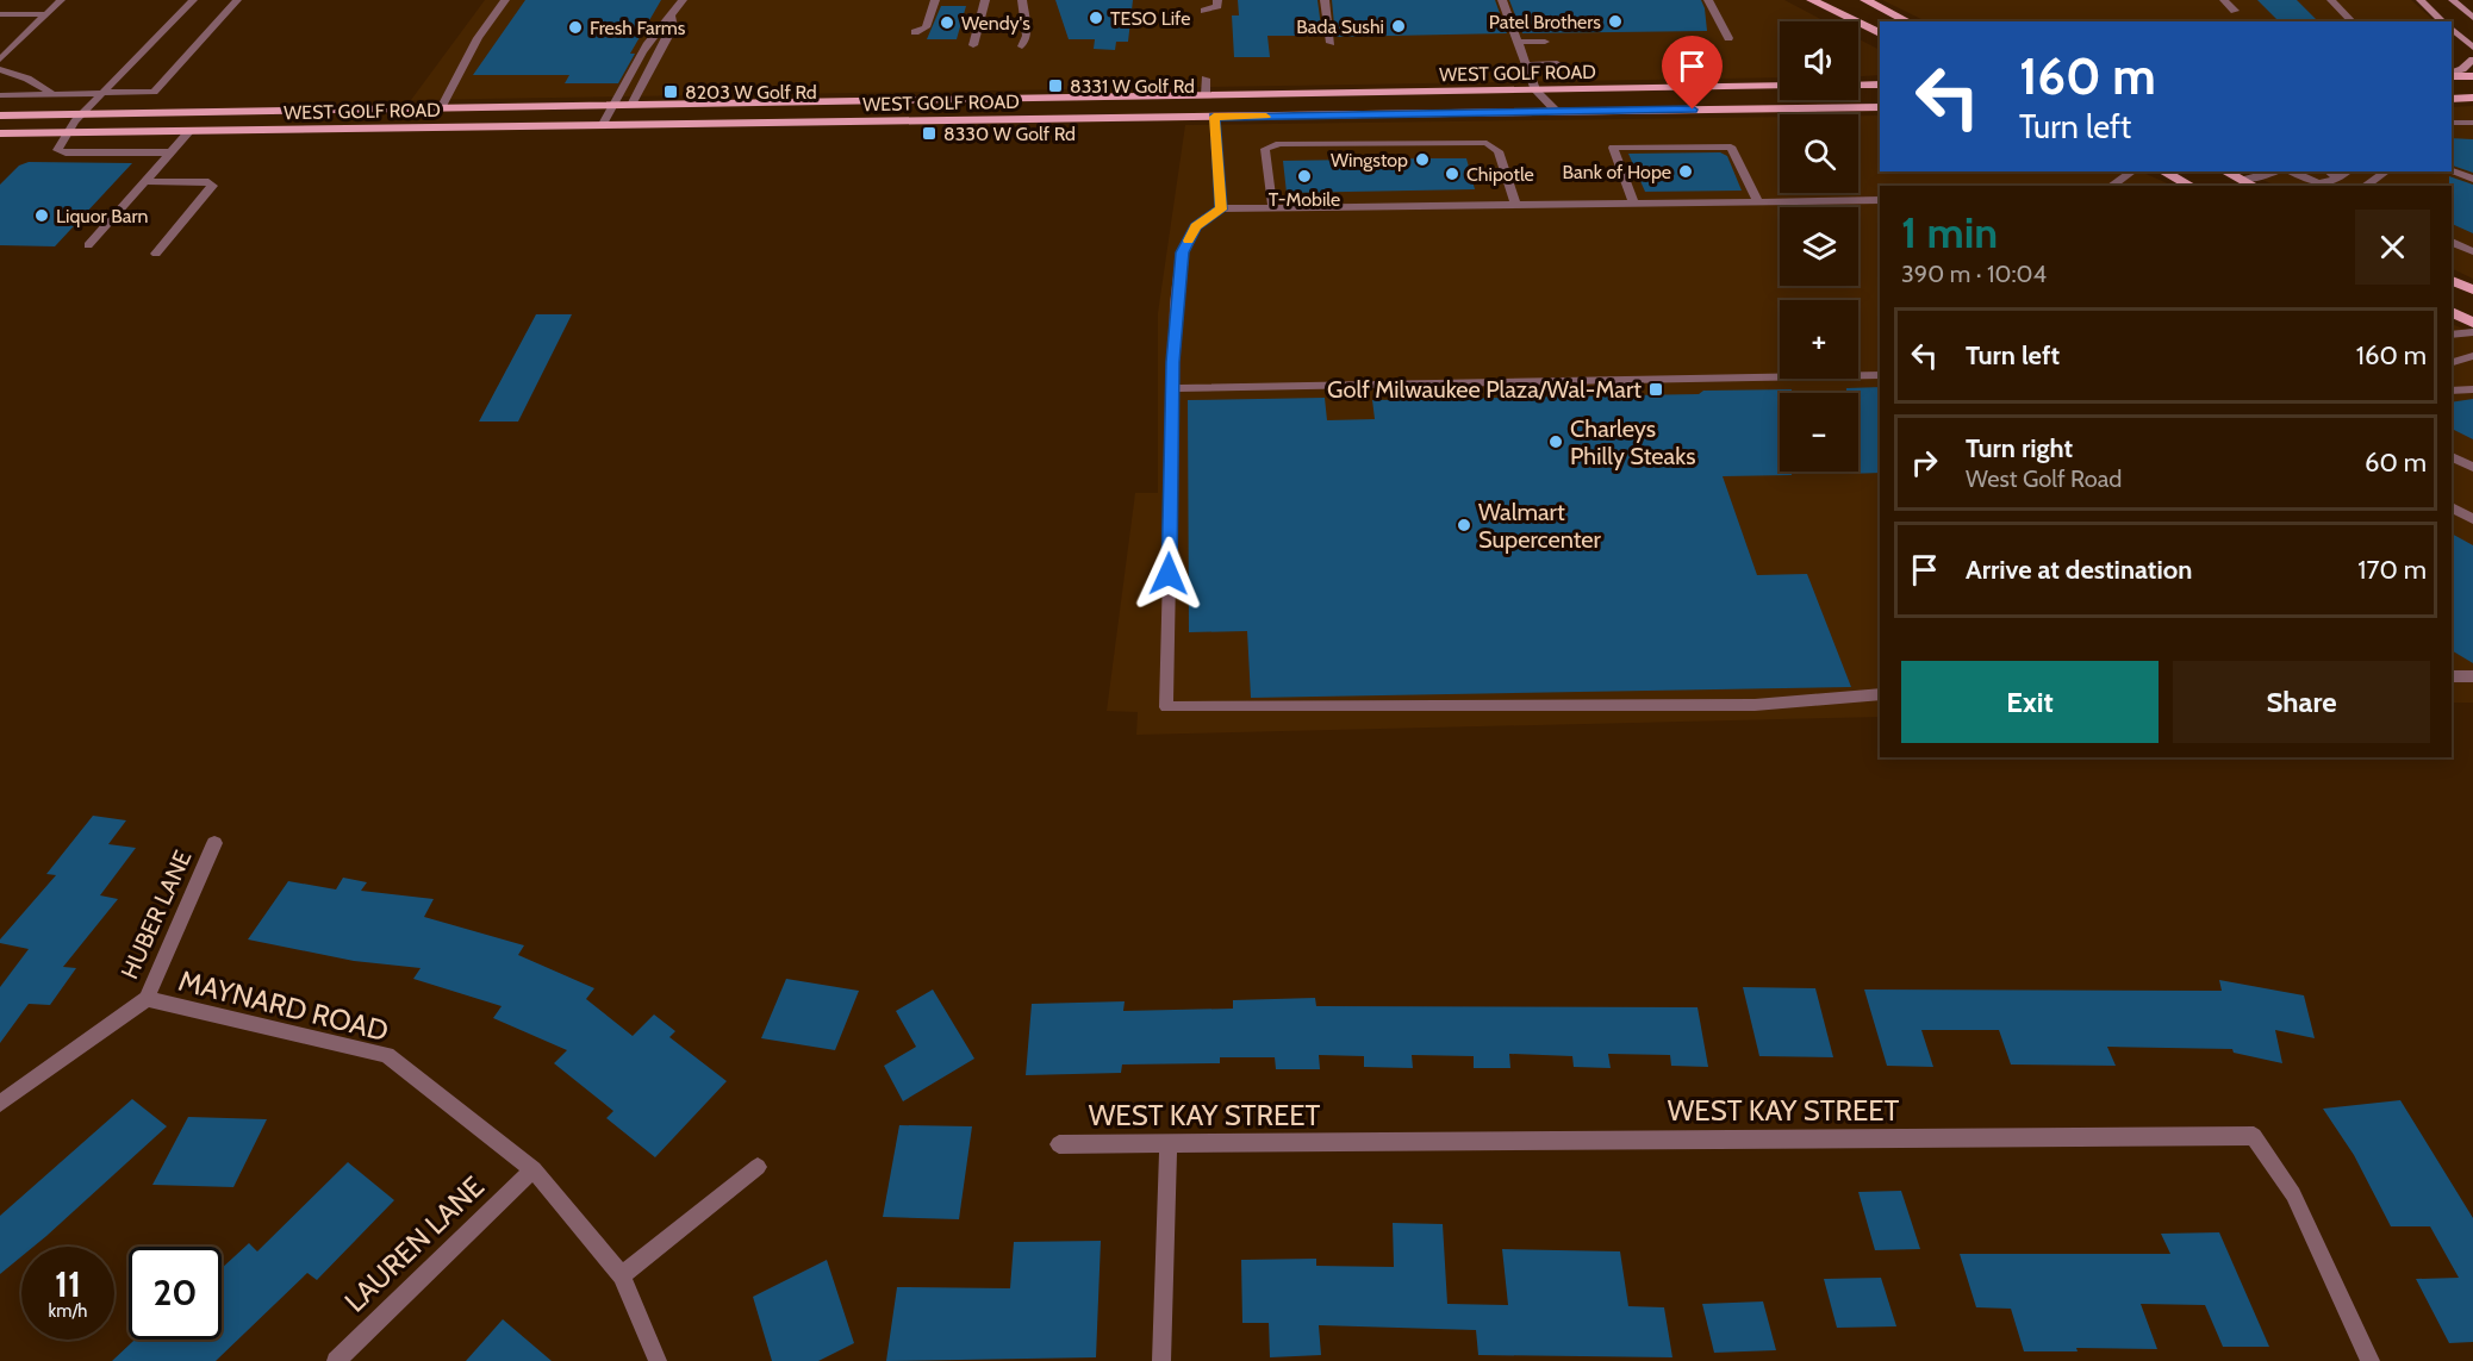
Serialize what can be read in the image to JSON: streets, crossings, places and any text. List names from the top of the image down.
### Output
{
  "streets": {
    "main road": ["WEST GOLF ROAD"],
    "street": [
      "HUBER LANE",
      "MAYNARD ROAD",
      "WEST KAY STREET",
      "LAUREN LANE"
    ]
  },
  "crossings": [
    ["HUBER LANE", "MAYNARD ROAD"],
    ["MAYNARD ROAD", "LAUREN LANE"]
  ],
  "places": {
    "other": [
      "TESO Life",
      "Patel Brothers",
      "Wendy's",
      "Bada Sushi",
      "Fresh Farms",
      "Wingstop",
      "Bank of Hope",
      "Chipotle",
      "T-Mobile",
      "Liquor Barn",
      "Charleys Philly Steaks",
      "Walmart Supercenter"
    ],
    "transit": [
      "8331 W Golf Rd",
      "8203 W Golf Rd",
      "8330 W Golf Rd",
      "Golf Milwaukee Plaza/Wal-Mart"
    ]
  },
  "page": {
    "map_buttons": ["+", "−"],
    "turn": ["160 m", "Turn left"],
    "heading": ["1 min", "390 m · 10:04"],
    "list": [
      {
        "name": "Turn left",
        "value": "160 m"
      },
      {
        "name": "Turn right",
        "note": "West Golf Road",
        "value": "60 m"
      },
      {
        "name": "Arrive at destination",
        "value": "170 m"
      }
    ],
    "buttons": ["Exit", "Share"],
    "speed": "11 km/h",
    "limit": "20"
  }
}
